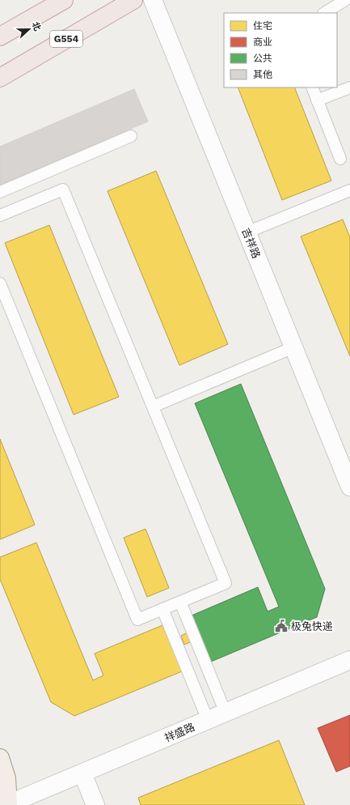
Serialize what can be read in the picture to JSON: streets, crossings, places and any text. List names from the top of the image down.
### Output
{
  "streets": {
    "highway": ["G554"],
    "street": ["吉祥路", "祥盛路"]
  },
  "places": {
    "public building": ["极兔快递"]
  },
  "legend": [
    "住宅",
    "商业",
    "公共",
    "其他"
  ],
  "north": "right"
}
